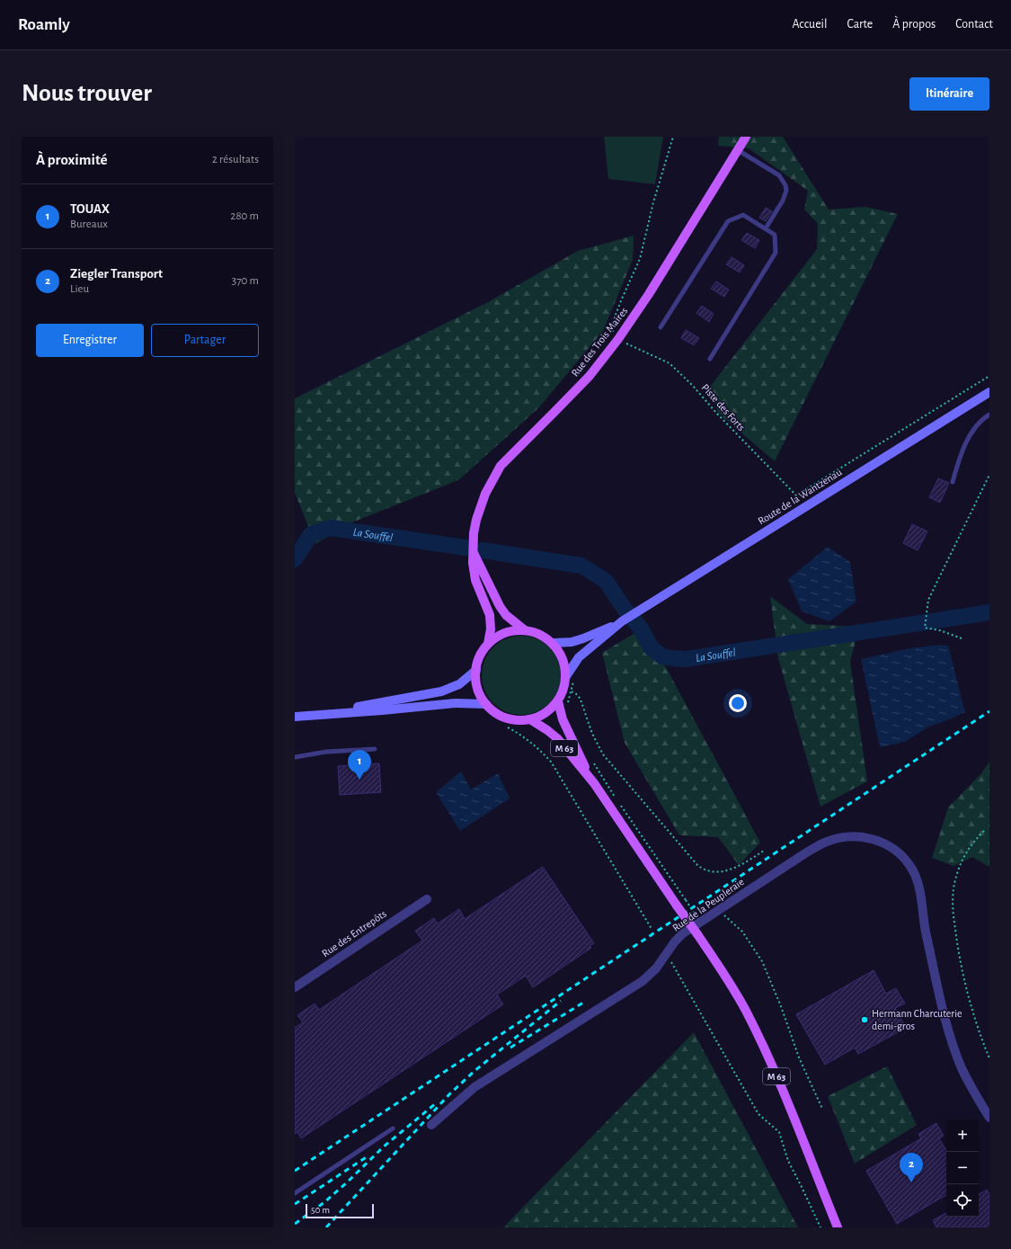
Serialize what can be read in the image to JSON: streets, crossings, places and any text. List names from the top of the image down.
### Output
{
  "streets": {
    "main road": ["Rue des Trois Maires", "Route de la Wantzenau", "M 63"],
    "street": ["Rue de la Peupleraie", "Rue des Entrepôts"],
    "path": ["Piste des Forts"]
  },
  "crossings": [
    ["Rue des Trois Maires", "Piste des Forts"],
    ["Rue des Trois Maires", "Route de la Wantzenau"],
    ["Rue des Trois Maires", "M 63"],
    ["Route de la Wantzenau", "M 63"]
  ],
  "water": ["La Souffel"],
  "places": ["Hermann Charcuterie demi-gros"],
  "scale_bar": "50 m",
  "page": {
    "header": "Roamly",
    "nav": [
      "Accueil",
      "Carte",
      "À propos",
      "Contact"
    ],
    "buttons": [
      "Itinéraire",
      ["Enregistrer", "Partager"]
    ],
    "title": "Nous trouver",
    "heading": ["À proximité", "2 résultats"],
    "list": [
      {
        "mark": "1",
        "name": "TOUAX",
        "note": "Bureaux",
        "value": "280 m"
      },
      {
        "mark": "2",
        "name": "Ziegler Transport",
        "note": "Lieu",
        "value": "370 m"
      }
    ],
    "pins": ["1", "2"],
    "map_buttons": ["+", "−"],
    "scale": "50 m"
  }
}
